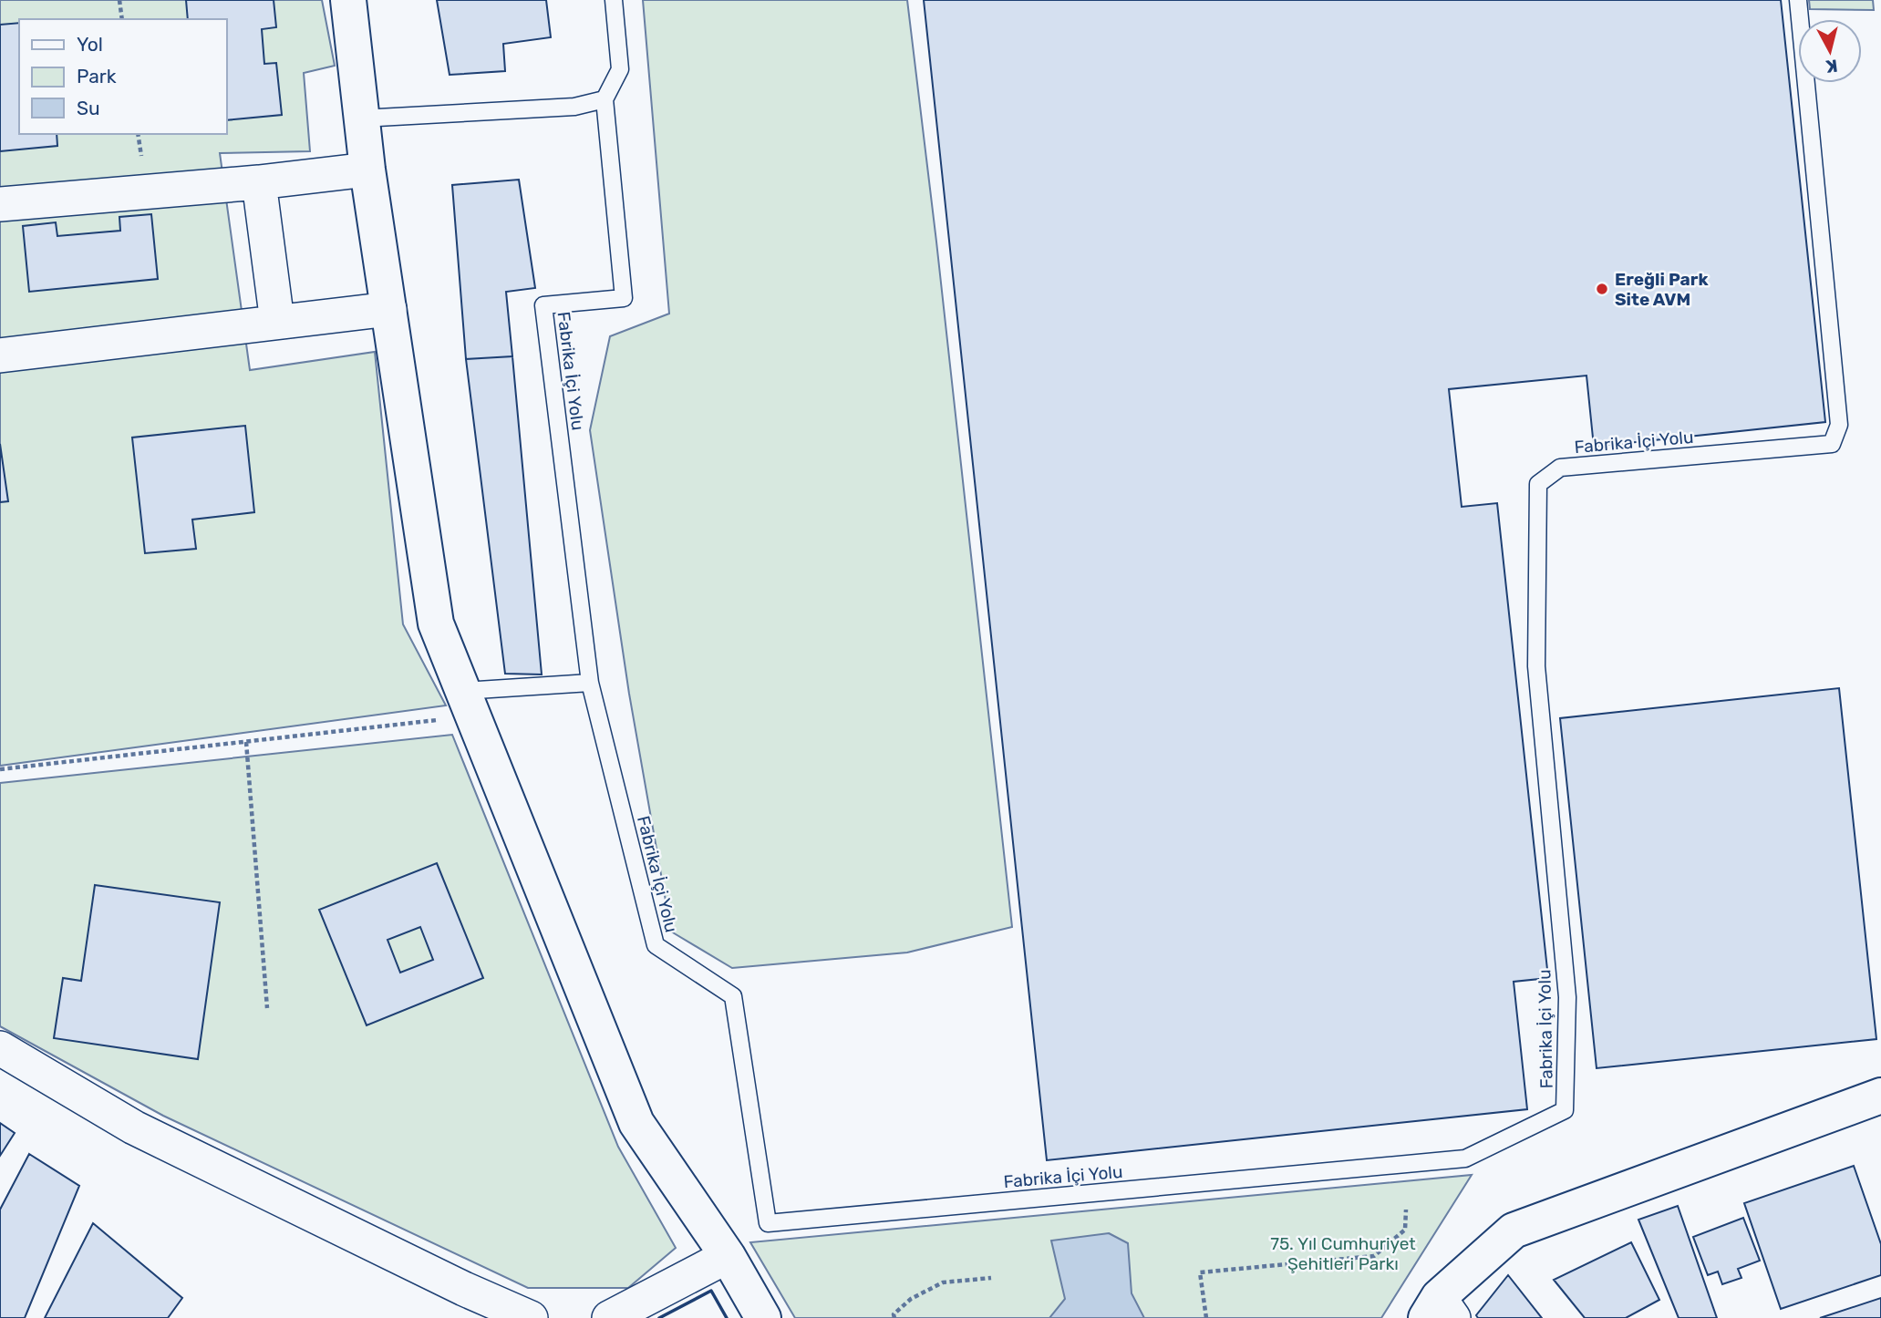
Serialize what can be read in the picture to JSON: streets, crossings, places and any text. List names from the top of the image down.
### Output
{
  "streets": {
    "lane": ["Fabrika İçi Yolu"]
  },
  "parks": ["75. Yıl Cumhuriyet Şehitleri Parkı"],
  "places": ["Ereğli Park Site AVM"],
  "legend": ["Yol", "Park", "Su"],
  "north": "bottom"
}
